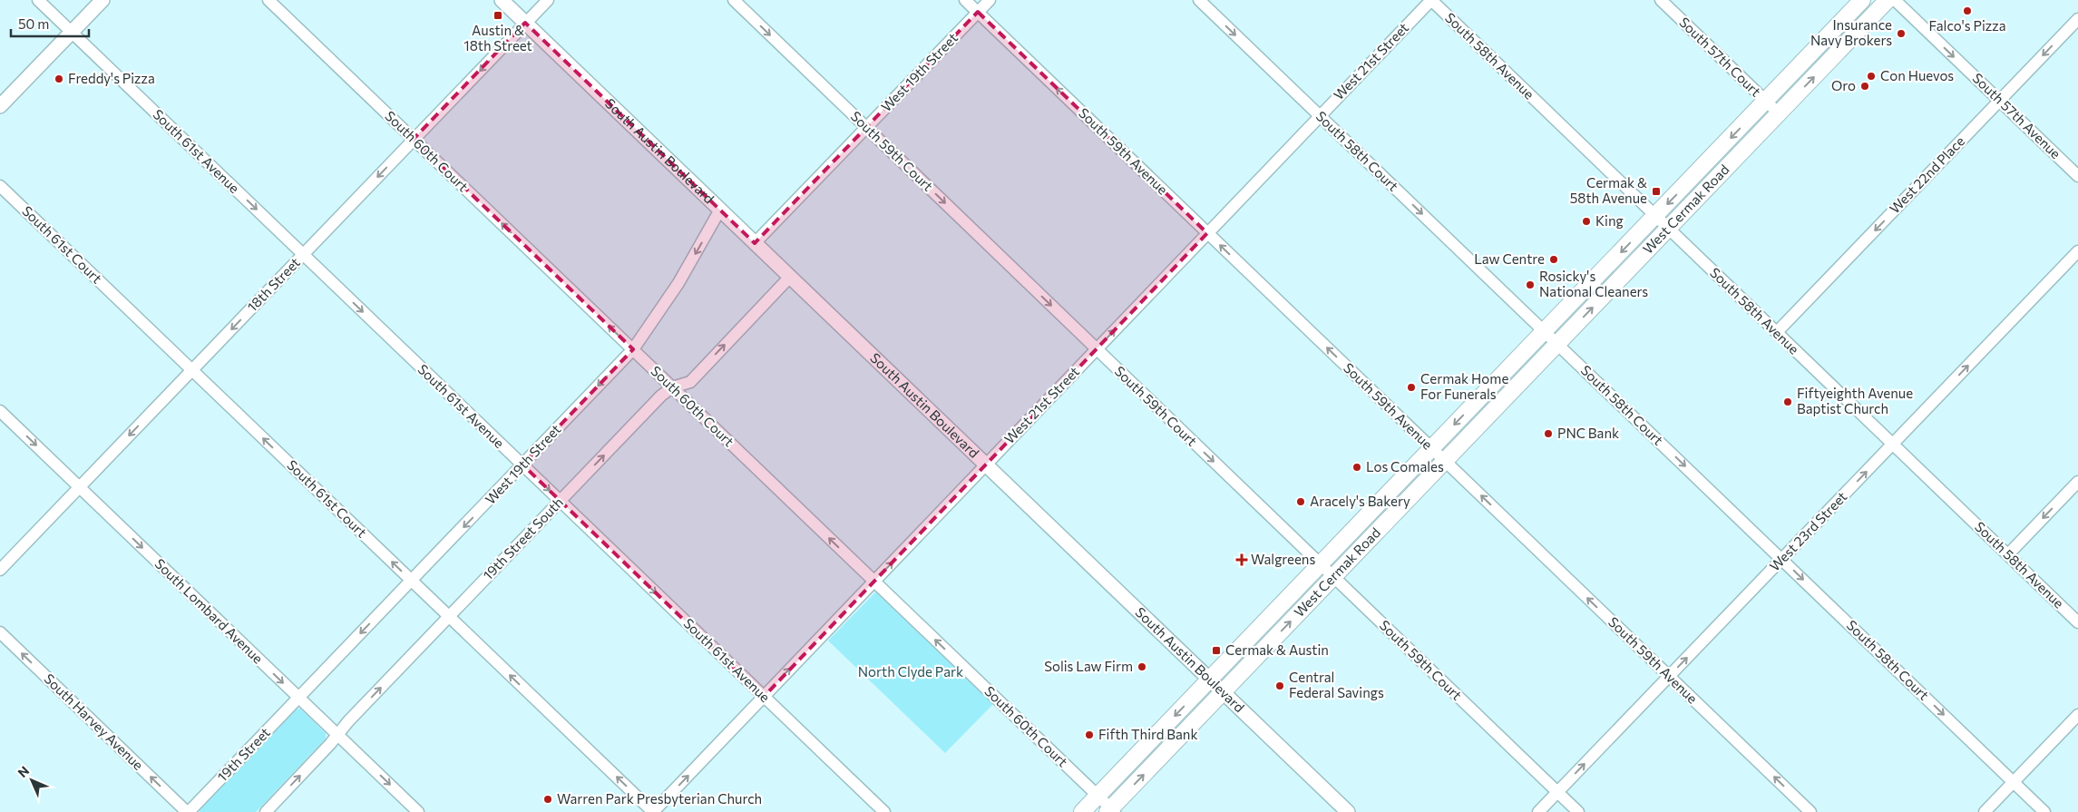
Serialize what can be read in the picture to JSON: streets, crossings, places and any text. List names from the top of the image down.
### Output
{
  "streets": {
    "main road": ["West Cermak Road"],
    "street": [
      "South 58th Avenue",
      "South 57th Court",
      "West 21st Street",
      "West 19th Street",
      "South 57th Avenue",
      "South 61st Avenue",
      "South 60th Court",
      "South Austin Boulevard",
      "South 59th Court",
      "South 59th Avenue",
      "South 58th Court",
      "West 22nd Place",
      "South 61st Court",
      "18th Street",
      "West 23rd Street",
      "19th Street South",
      "South Lombard Avenue",
      "South Harvey Avenue",
      "19th Street"
    ]
  },
  "crossings": [
    ["South 58th Avenue", "West 21st Street"],
    ["South 58th Avenue", "West 22nd Place"],
    ["South 58th Avenue", "West Cermak Road"],
    ["South 58th Avenue", "West 23rd Street"],
    ["South 57th Court", "West Cermak Road"],
    ["West 21st Street", "South 61st Avenue"],
    ["West 21st Street", "South 60th Court"],
    ["West 21st Street", "South Austin Boulevard"],
    ["West 21st Street", "South 59th Court"],
    ["West 21st Street", "South 59th Avenue"],
    ["West 21st Street", "South 58th Court"],
    ["West 21st Street", "South 61st Court"],
    ["West 19th Street", "South 61st Avenue"],
    ["West 19th Street", "South 60th Court"],
    ["West 19th Street", "South Austin Boulevard"],
    ["West 19th Street", "South 59th Court"],
    ["West 19th Street", "South 59th Avenue"],
    ["West 19th Street", "South 61st Court"],
    ["West 19th Street", "South Lombard Avenue"],
    ["West 19th Street", "19th Street"],
    ["South 57th Avenue", "West 22nd Place"],
    ["South 61st Avenue", "18th Street"],
    ["South 61st Avenue", "19th Street South"],
    ["South 60th Court", "West Cermak Road"],
    ["South 60th Court", "18th Street"],
    ["South 60th Court", "19th Street South"],
    ["South Austin Boulevard", "West Cermak Road"],
    ["South Austin Boulevard", "18th Street"],
    ["South Austin Boulevard", "19th Street South"],
    ["South 59th Court", "West Cermak Road"],
    ["South 59th Court", "West 23rd Street"],
    ["South 59th Avenue", "West Cermak Road"],
    ["South 59th Avenue", "West 23rd Street"],
    ["South 58th Court", "West Cermak Road"],
    ["South 58th Court", "West 23rd Street"],
    ["South 61st Court", "18th Street"],
    ["South 61st Court", "19th Street South"],
    ["18th Street", "South Lombard Avenue"],
    ["19th Street South", "South Lombard Avenue"],
    ["South Lombard Avenue", "19th Street"],
    ["South Harvey Avenue", "19th Street"]
  ],
  "one_way": [
    "West 21st Street",
    "West 19th Street",
    "South 57th Avenue",
    "South 61st Avenue",
    "South 60th Court",
    "South 59th Court",
    "South 59th Avenue",
    "South 58th Court",
    "West 22nd Place",
    "South 61st Court",
    "18th Street",
    "West 23rd Street",
    "19th Street South",
    "South Lombard Avenue",
    "South Harvey Avenue"
  ],
  "parks": ["North Clyde Park"],
  "places": {
    "other": [
      "Falco's Pizza",
      "Insurance Navy Brokers",
      "Con Huevos",
      "Freddy's Pizza",
      "Oro",
      "King",
      "Law Centre",
      "Rosicky's National Cleaners",
      "Cermak Home For Funerals",
      "Fiftyeighth Avenue Baptist Church",
      "PNC Bank",
      "Los Comales",
      "Aracely's Bakery",
      "Solis Law Firm",
      "Central Federal Savings",
      "Fifth Third Bank",
      "Warren Park Presbyterian Church"
    ],
    "transit": ["Austin & 18th Street", "Cermak & 58th Avenue", "Cermak & Austin"],
    "health": ["Walgreens"]
  },
  "scale_bar": "50 m",
  "north": "top left"
}
